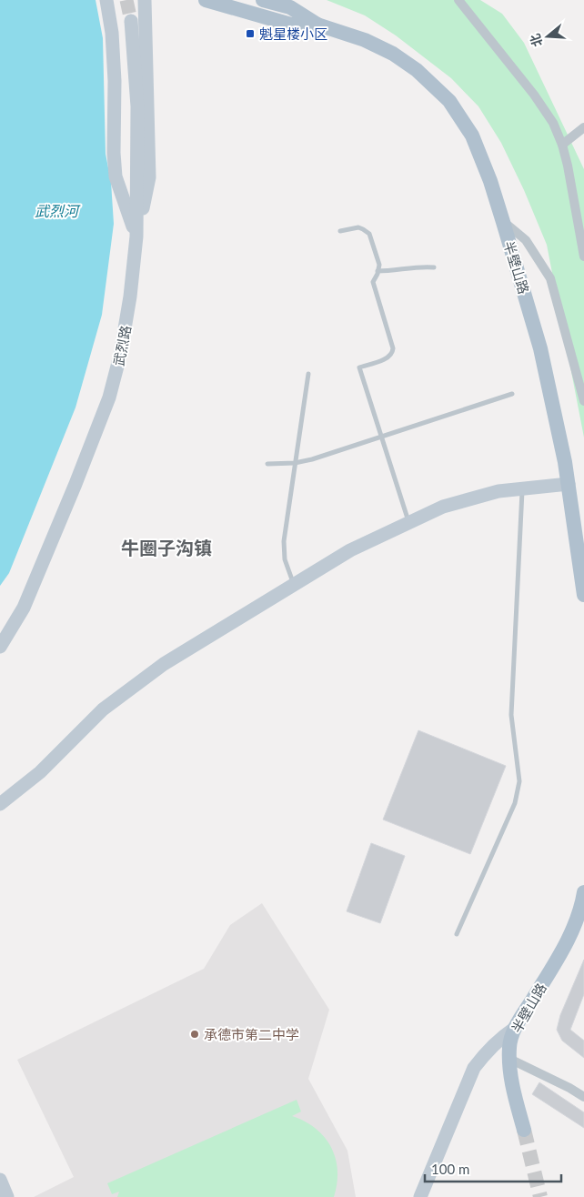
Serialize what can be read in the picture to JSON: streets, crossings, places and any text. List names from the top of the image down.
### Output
{
  "streets": {
    "main road": ["半壁山路", "武烈路"]
  },
  "districts": ["牛圈子沟镇"],
  "water": ["武烈河"],
  "places": {
    "transit": ["魁星楼小区"],
    "other": ["承德市第二中学"]
  },
  "scale_bar": "100 m",
  "north": "left"
}
